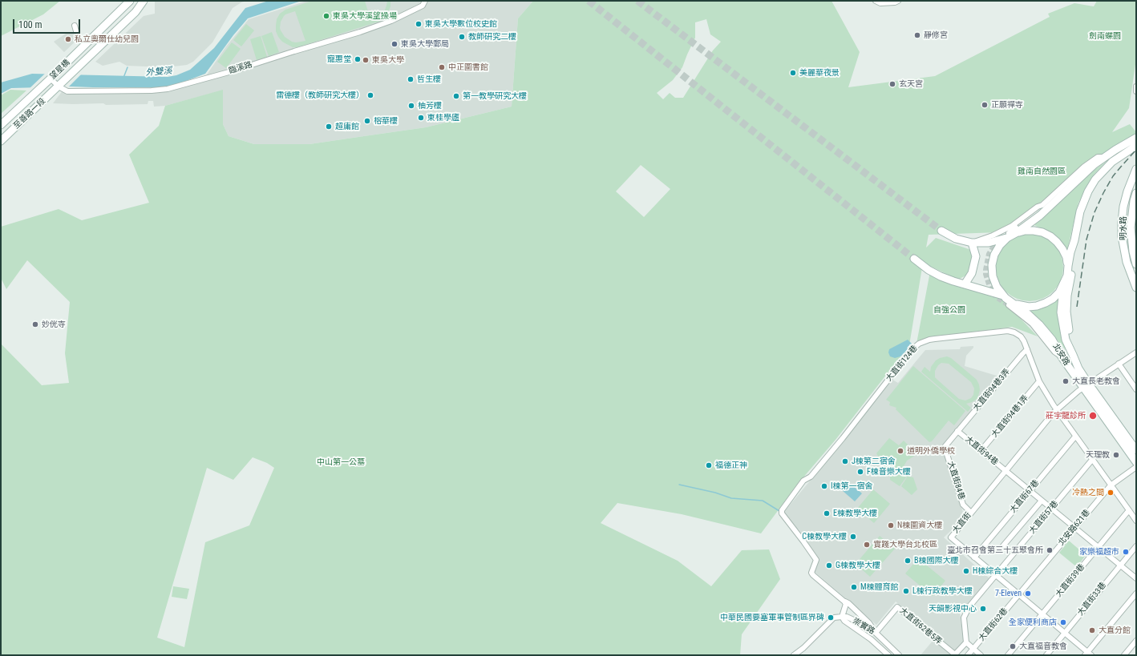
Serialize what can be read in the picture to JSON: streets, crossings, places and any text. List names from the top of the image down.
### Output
{
  "streets": {
    "main road": [
      "望星橋",
      "至善路一段",
      "明水路",
      "北安路"
    ],
    "street": [
      "臨溪路",
      "大直街124巷",
      "大直街94巷3弄",
      "大直街94巷1弄",
      "大直街94巷",
      "大直街84巷",
      "大直街67巷",
      "大直街57巷",
      "大直街",
      "北安路621巷",
      "大直街39巷",
      "大直街33巷",
      "大直街62巷",
      "崇實路",
      "大直街62巷5弄"
    ]
  },
  "crossings": [
    ["臨溪路", "望星橋"],
    ["臨溪路", "至善路一段"],
    ["望星橋", "至善路一段"],
    ["北安路", "大直街"],
    ["大直街124巷", "大直街94巷3弄"],
    ["大直街124巷", "大直街94巷1弄"],
    ["大直街124巷", "大直街67巷"],
    ["大直街124巷", "大直街57巷"],
    ["大直街124巷", "大直街"],
    ["大直街124巷", "北安路621巷"],
    ["大直街124巷", "大直街39巷"],
    ["大直街94巷3弄", "大直街94巷"],
    ["大直街94巷3弄", "大直街84巷"],
    ["大直街94巷1弄", "大直街94巷"],
    ["大直街94巷", "大直街84巷"],
    ["大直街94巷", "大直街67巷"],
    ["大直街94巷", "大直街57巷"],
    ["大直街94巷", "大直街"],
    ["大直街94巷", "北安路621巷"],
    ["大直街94巷", "大直街39巷"],
    ["大直街94巷", "大直街33巷"],
    ["大直街84巷", "大直街"],
    ["大直街67巷", "大直街"],
    ["大直街57巷", "大直街"],
    ["大直街", "北安路621巷"],
    ["大直街", "大直街39巷"],
    ["大直街", "大直街33巷"],
    ["大直街", "大直街62巷"],
    ["北安路621巷", "大直街62巷"],
    ["崇實路", "大直街62巷5弄"]
  ],
  "water": ["外雙溪"],
  "parks": [
    "劍南蝶園",
    "雞南自然園區",
    "自強公園",
    "中山第一公墓"
  ],
  "places": [
    "東吳大學溪望操場",
    "東吳大學數位校史館",
    "靜修宮",
    "教師研究二樓",
    "私立奧爾仕幼兒園",
    "東吳大學郵局",
    "寵惠堂",
    "東吳大學",
    "中正圖書館",
    "美麗華夜景",
    "哲生樓",
    "玄天宮",
    "雷德樓（教師研究大樓）",
    "第一教學研究大樓",
    "正願禪寺",
    "柚芳樓",
    "東桂學廬",
    "榕華樓",
    "超庸館",
    "妙侊寺",
    "大直長老教會",
    "莊宇龍診所",
    "道明外僑學校",
    "天理教",
    "J棟第二宿舍",
    "福德正神",
    "F棟音樂大樓",
    "I棟第一宿舍",
    "冷熱之間",
    "E棟教學大樓",
    "N棟圖資大樓",
    "C棟教學大樓",
    "實踐大學台北校區",
    "臺北市召會第三十五聚會所",
    "家樂福超市",
    "B棟國際大樓",
    "G棟教學大樓",
    "H棟綜合大樓",
    "M棟體育館",
    "L棟行政教學大樓",
    "7-Eleven",
    "天韻影視中心",
    "中華民國要塞軍事管制區界碑",
    "全家便利商店",
    "大直分館",
    "大直福音教會"
  ],
  "scale_bar": "100 m"
}
